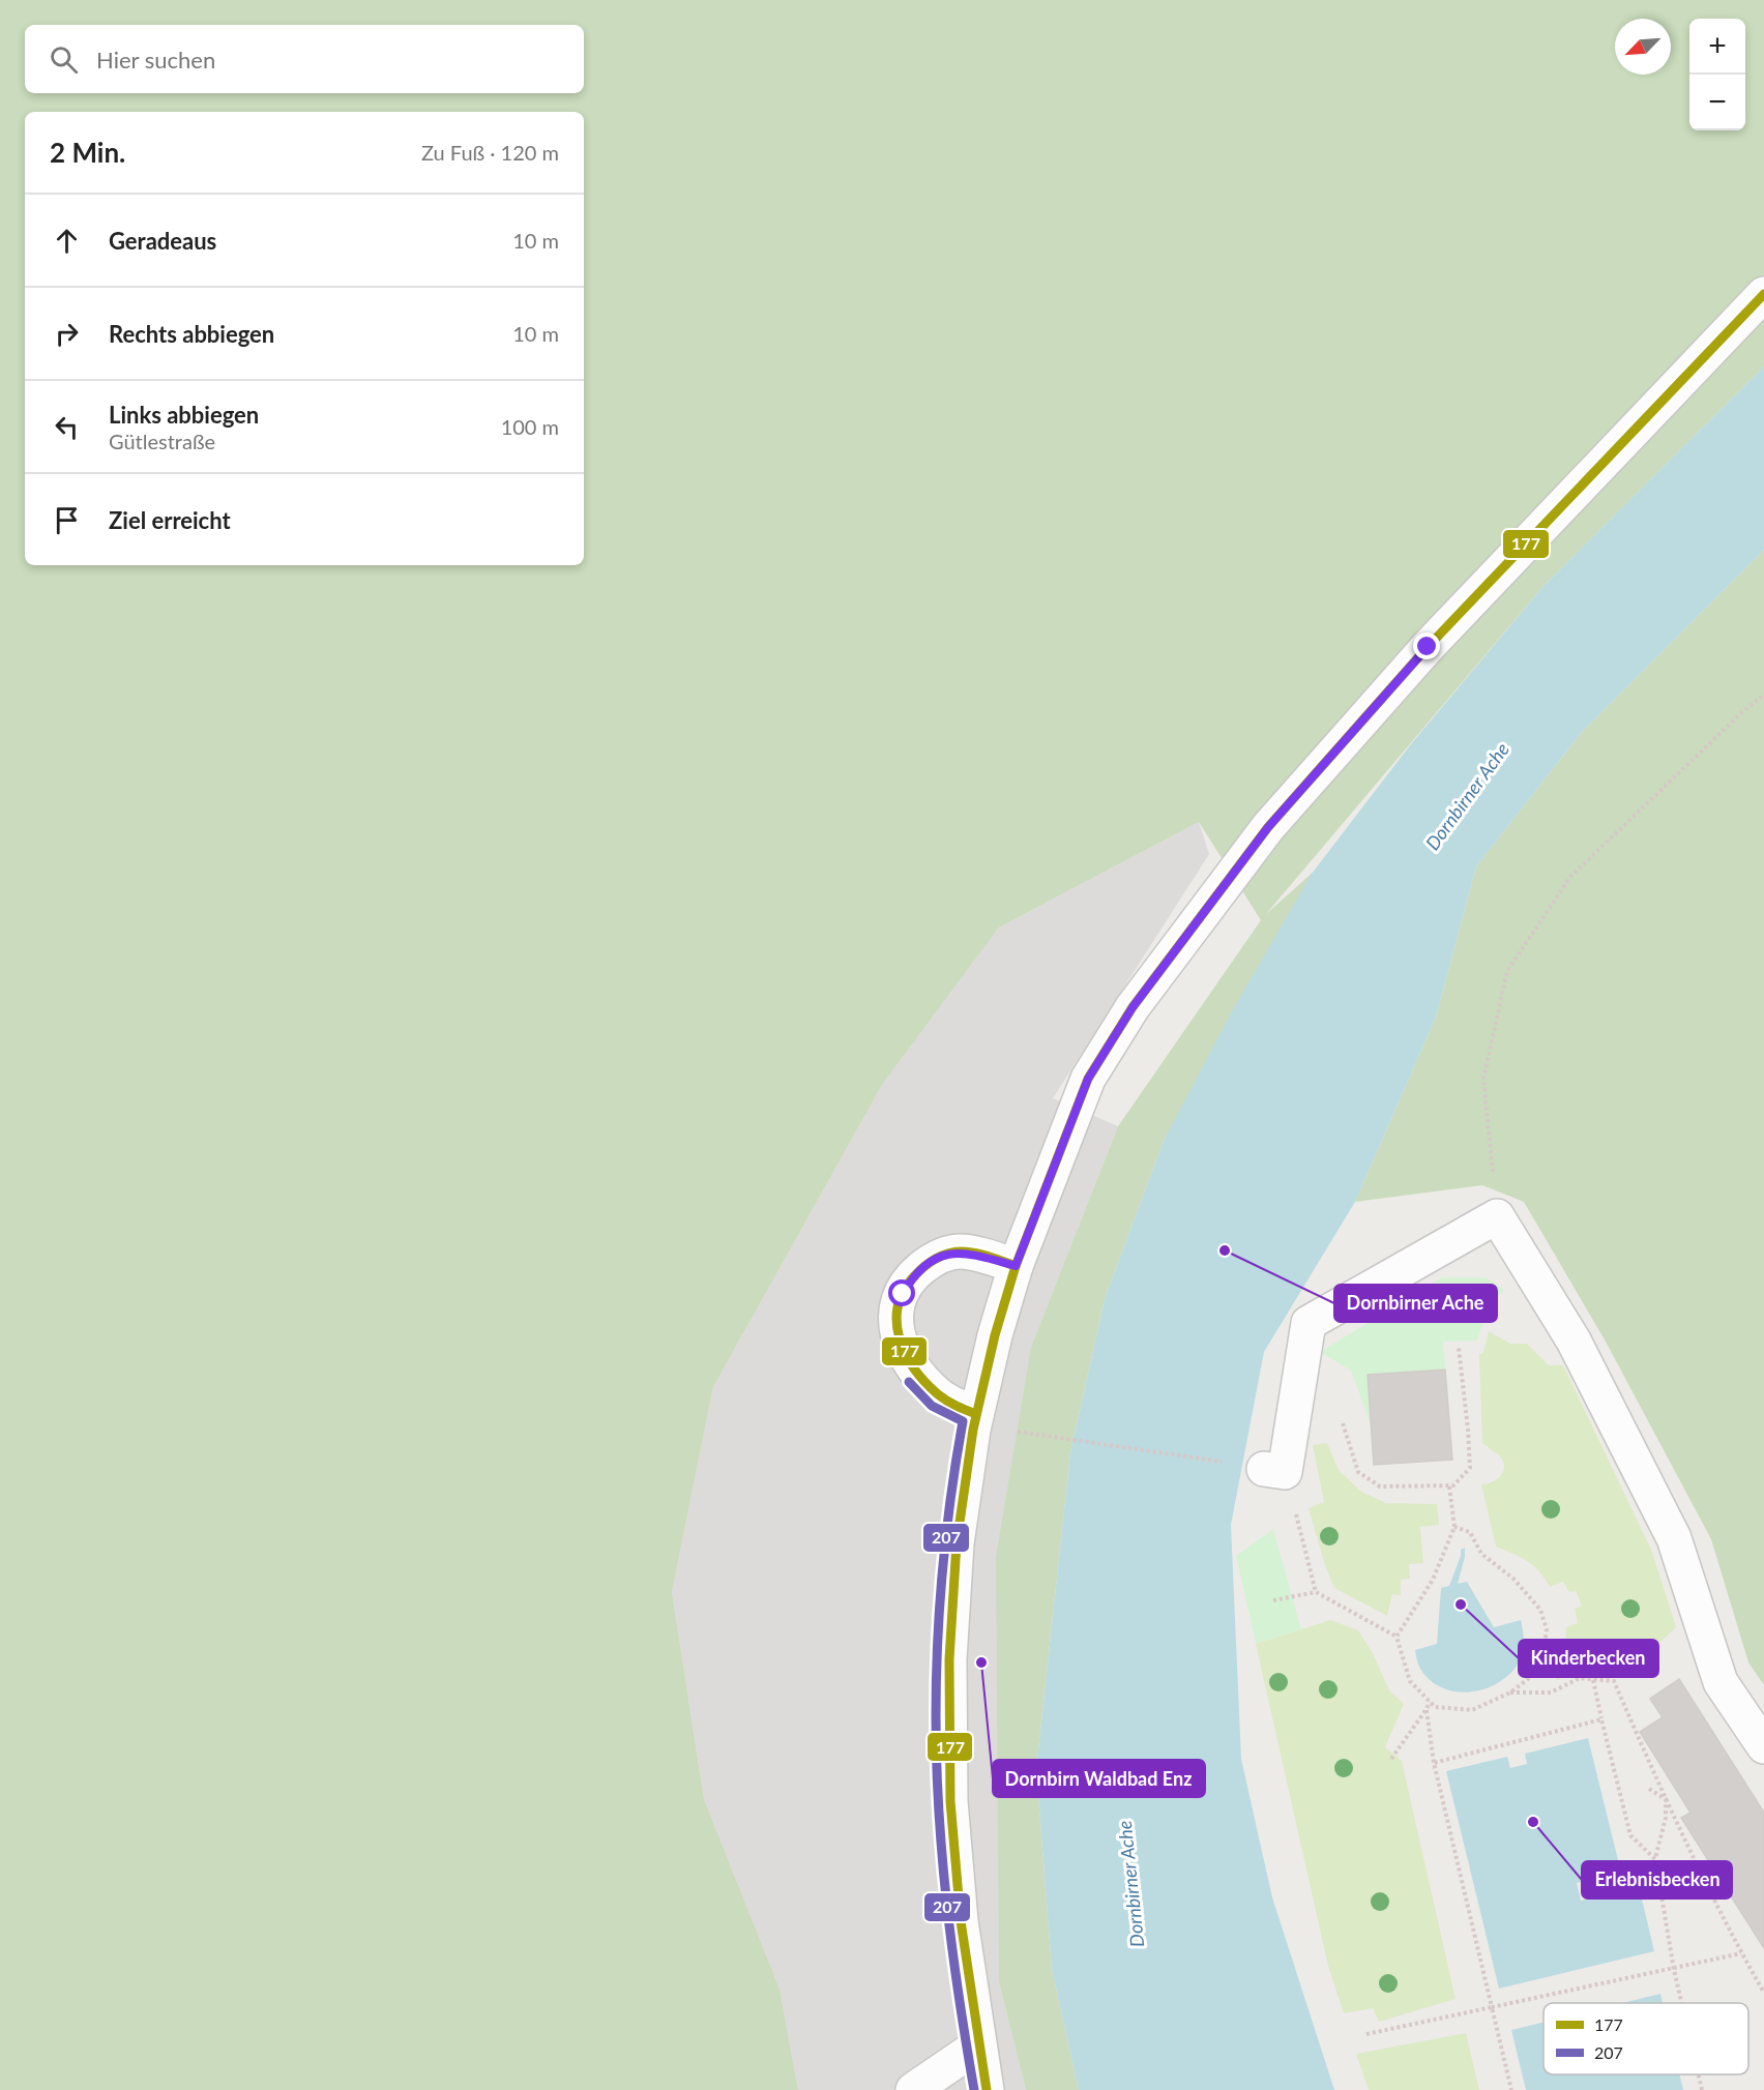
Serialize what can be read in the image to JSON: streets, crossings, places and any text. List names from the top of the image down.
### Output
{
  "water": ["Dornbirner Ache"],
  "places": [
    "Dornbirner Ache",
    "Kinderbecken",
    "Dornbirn Waldbad Enz",
    "Erlebnisbecken"
  ],
  "lines": ["transit line 177", "transit line 207"],
  "legend": ["177", "207"],
  "north": "bottom left",
  "page": {
    "map_buttons": ["+", "−"],
    "search": "Hier suchen",
    "heading": ["2 Min.", "Zu Fuß · 120 m"],
    "list": [
      ["Geradeaus", "10 m"],
      ["Rechts abbiegen", "10 m"],
      ["Links abbiegen", "Gütlestraße", "100 m"],
      "Ziel erreicht"
    ]
  }
}
